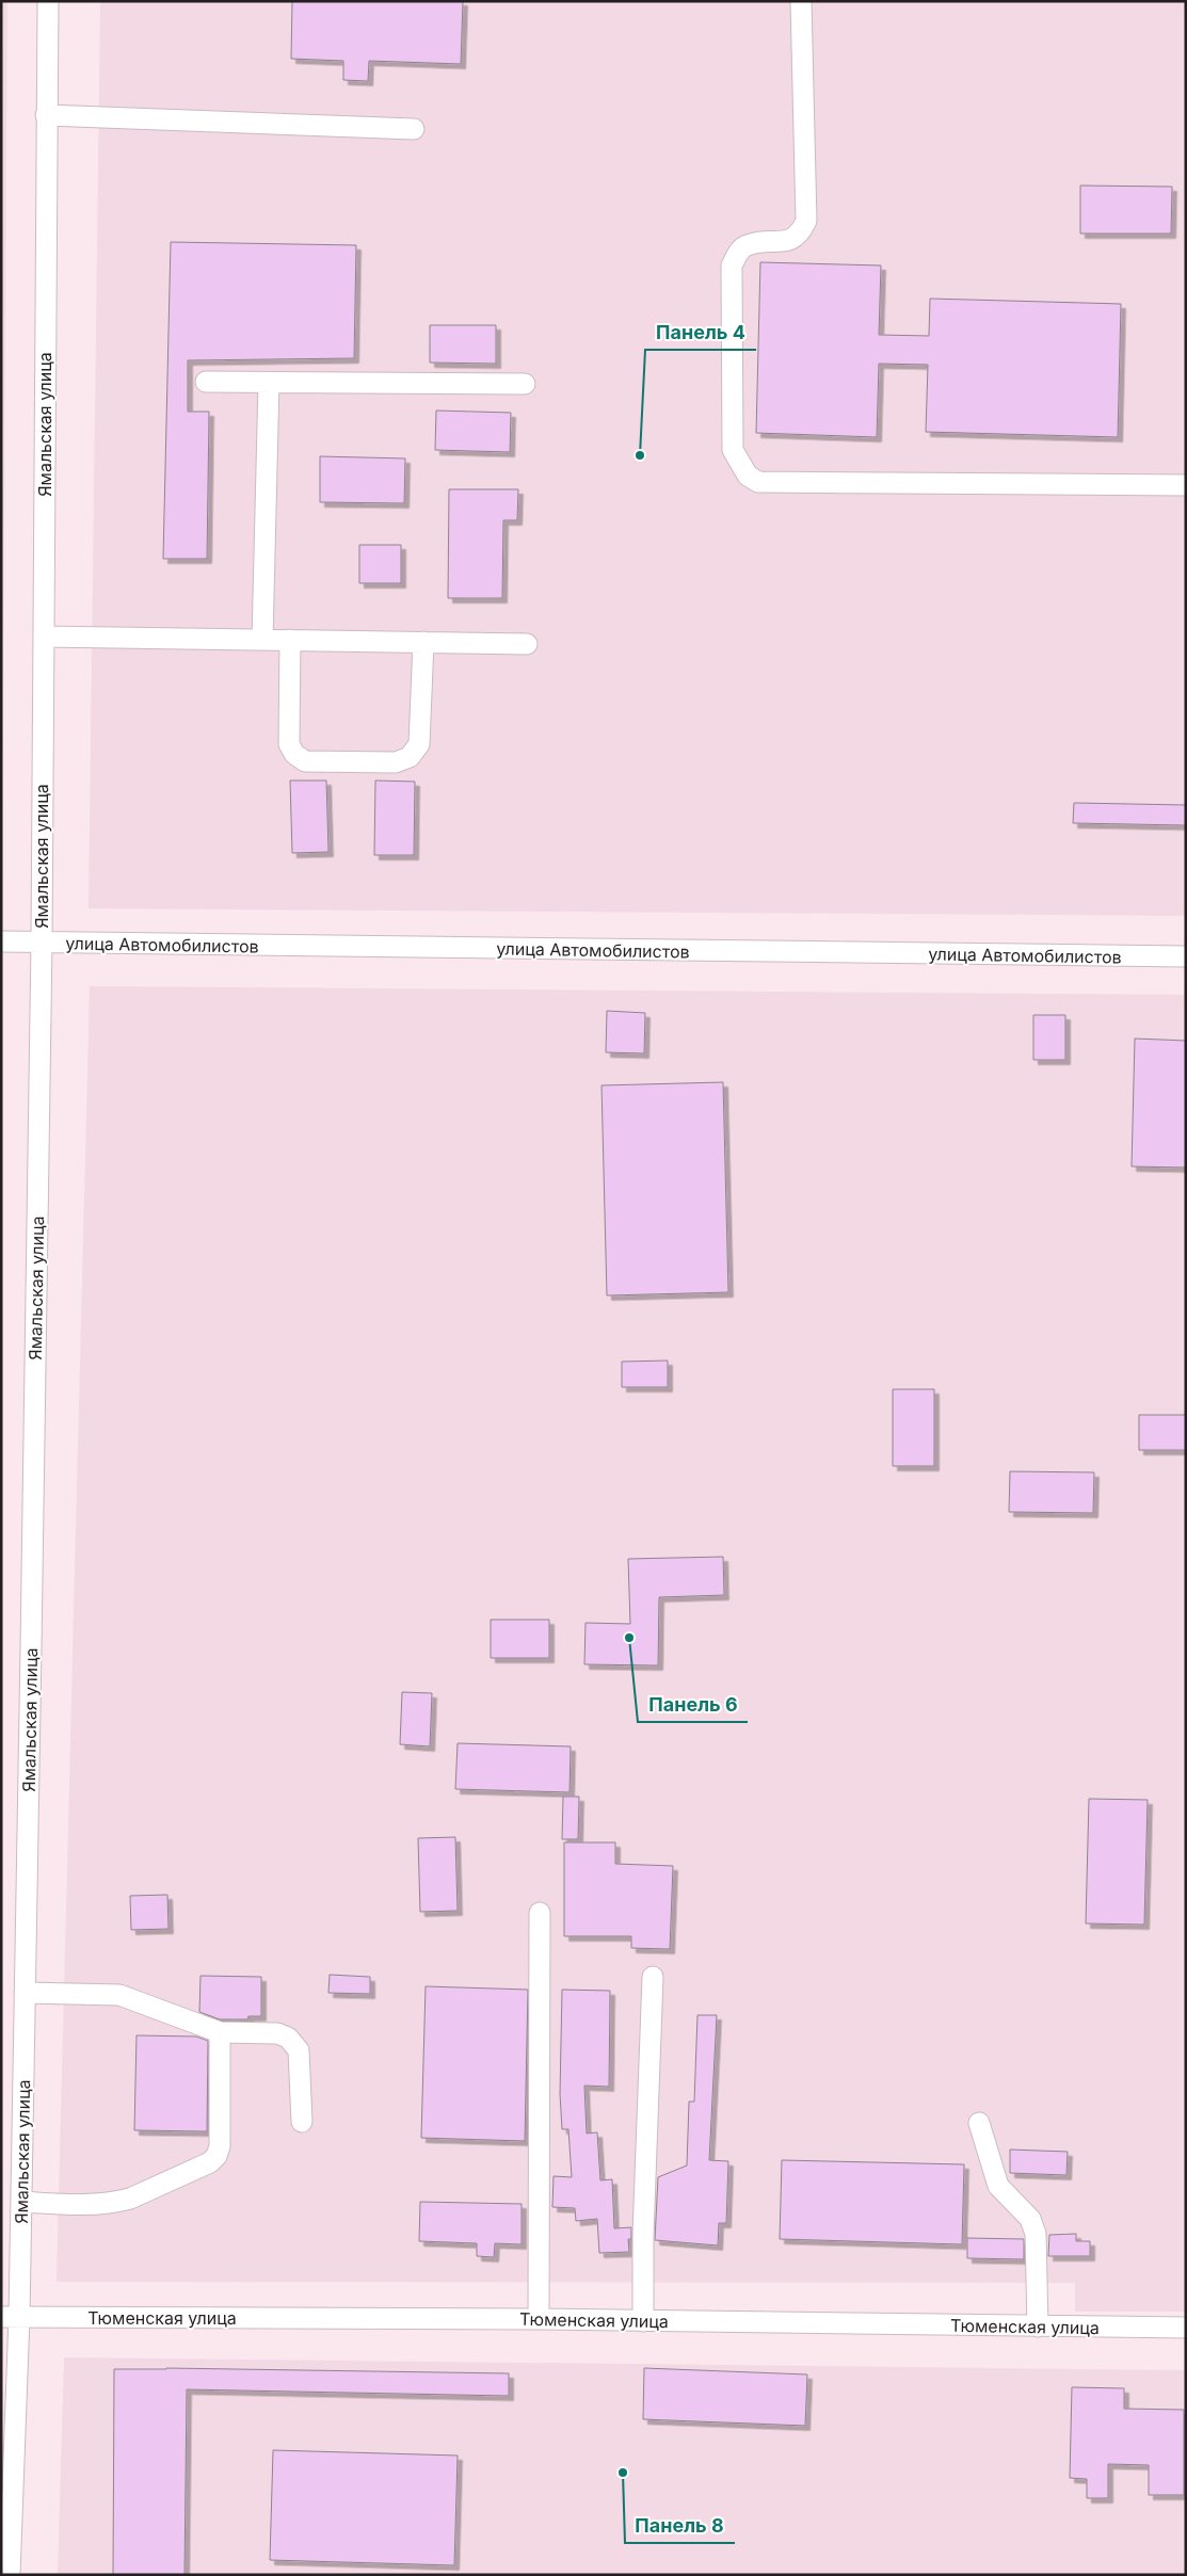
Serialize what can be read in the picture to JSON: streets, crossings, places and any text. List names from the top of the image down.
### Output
{
  "streets": {
    "street": ["Ямальская улица", "улица Автомобилистов", "Тюменская улица"]
  },
  "crossings": [
    ["Ямальская улица", "улица Автомобилистов"],
    ["Ямальская улица", "Тюменская улица"]
  ],
  "places": ["Панель 4", "Панель 6", "Панель 8"]
}
